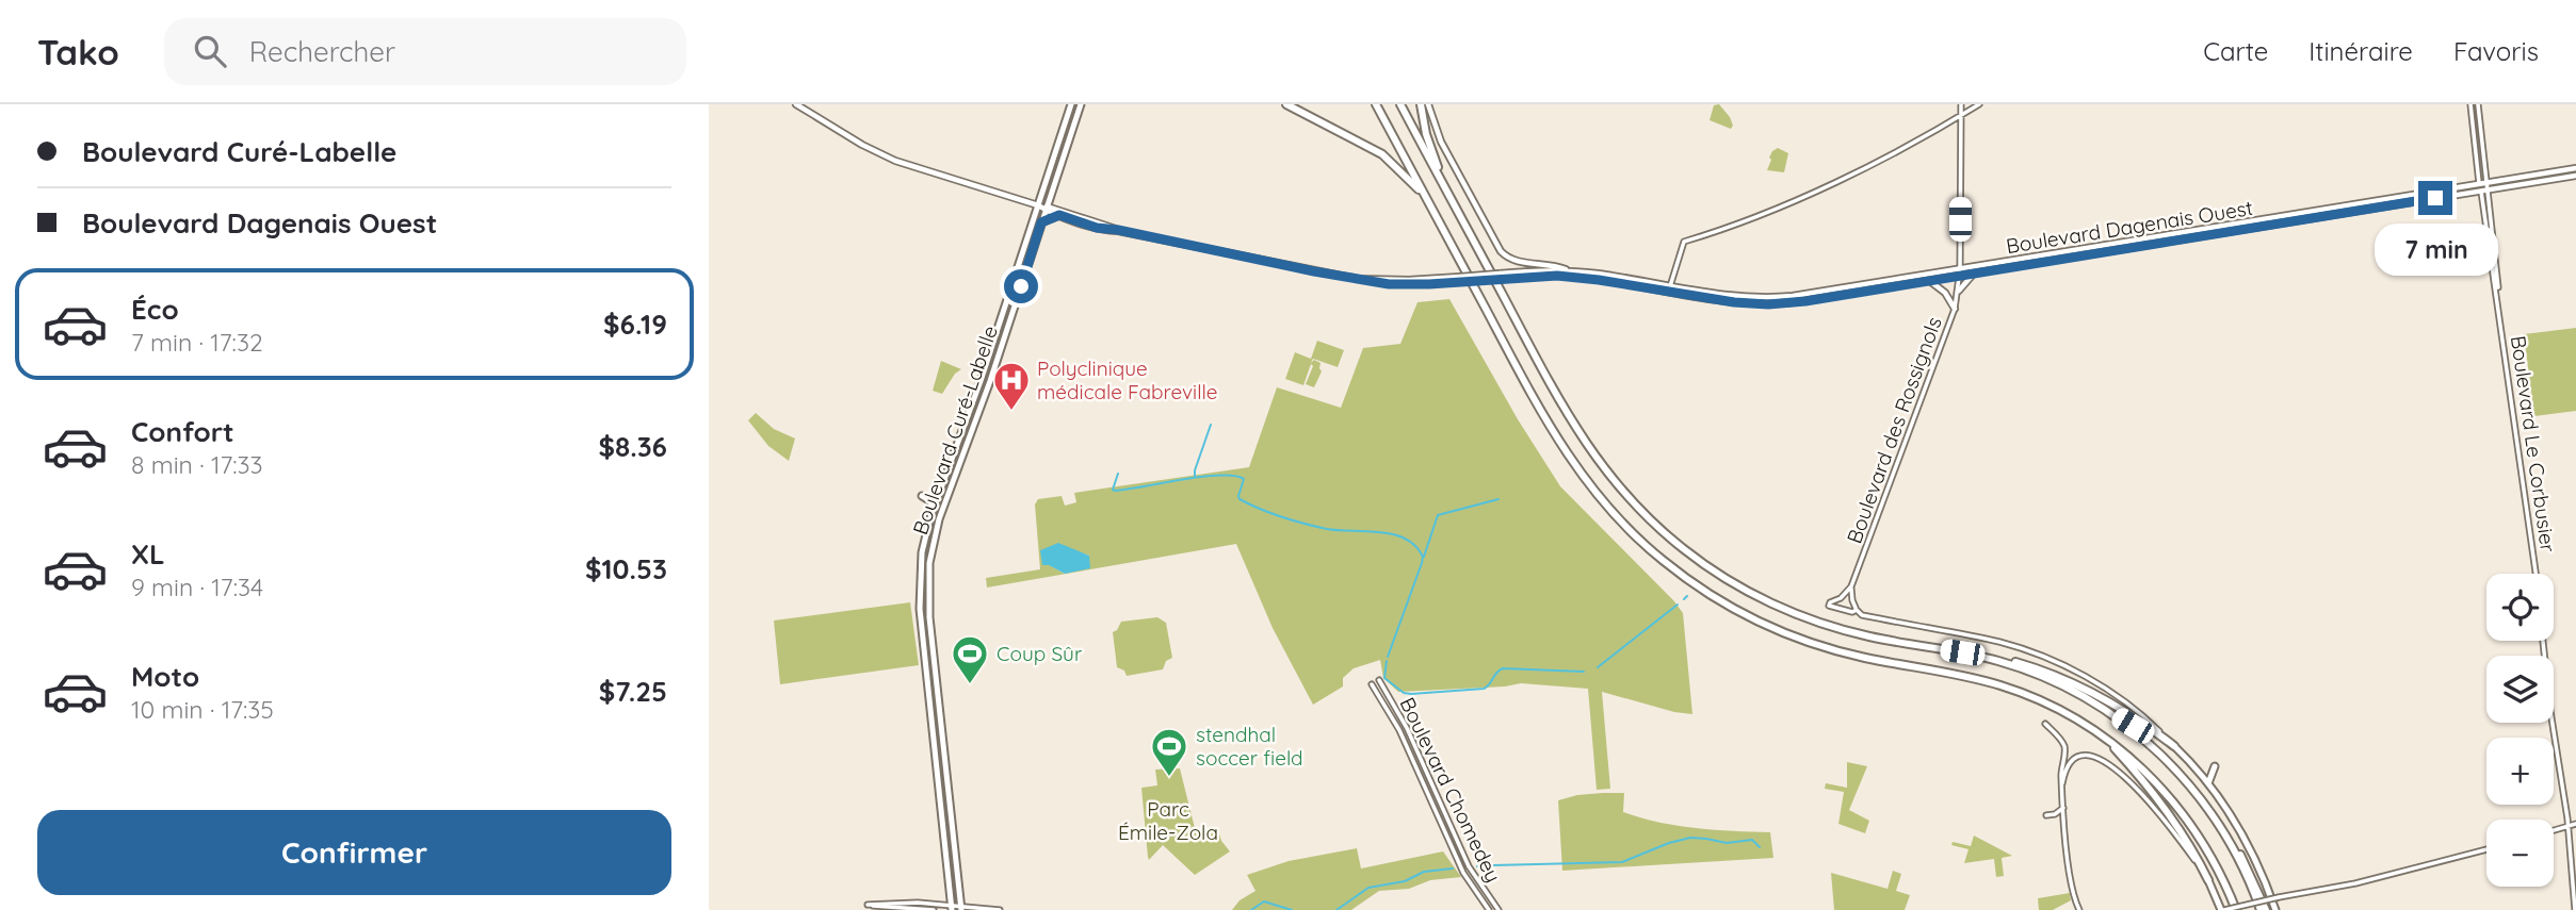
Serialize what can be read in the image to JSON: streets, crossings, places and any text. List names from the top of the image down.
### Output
{
  "streets": {
    "main road": ["Boulevard Dagenais Ouest", "Boulevard Curé-Labelle"],
    "street": ["Boulevard des Rossignols", "Boulevard Le Corbusier", "Boulevard Chomedey"]
  },
  "crossings": [
    ["Boulevard Dagenais Ouest", "Boulevard Curé-Labelle"],
    ["Boulevard Dagenais Ouest", "Boulevard des Rossignols"],
    ["Boulevard Dagenais Ouest", "Boulevard Le Corbusier"]
  ],
  "parks": ["Parc Émile-Zola"],
  "places": {
    "hospital": ["Polyclinique médicale Fabreville"],
    "sports": ["Coup Sûr", "stendhal soccer field"]
  },
  "page": {
    "header": "Tako",
    "search": "Rechercher",
    "nav": ["Carte", "Itinéraire", "Favoris"],
    "banner": ["Boulevard Curé-Labelle", "Boulevard Dagenais Ouest"],
    "bubble": "7 min",
    "list": [
      {
        "name": "Éco",
        "note": "7 min · 17:32",
        "value": "$6.19"
      },
      {
        "name": "Confort",
        "note": "8 min · 17:33",
        "value": "$8.36"
      },
      {
        "name": "XL",
        "note": "9 min · 17:34",
        "value": "$10.53"
      },
      {
        "name": "Moto",
        "note": "10 min · 17:35",
        "value": "$7.25"
      }
    ],
    "map_buttons": ["+", "−"],
    "buttons": "Confirmer"
  }
}
